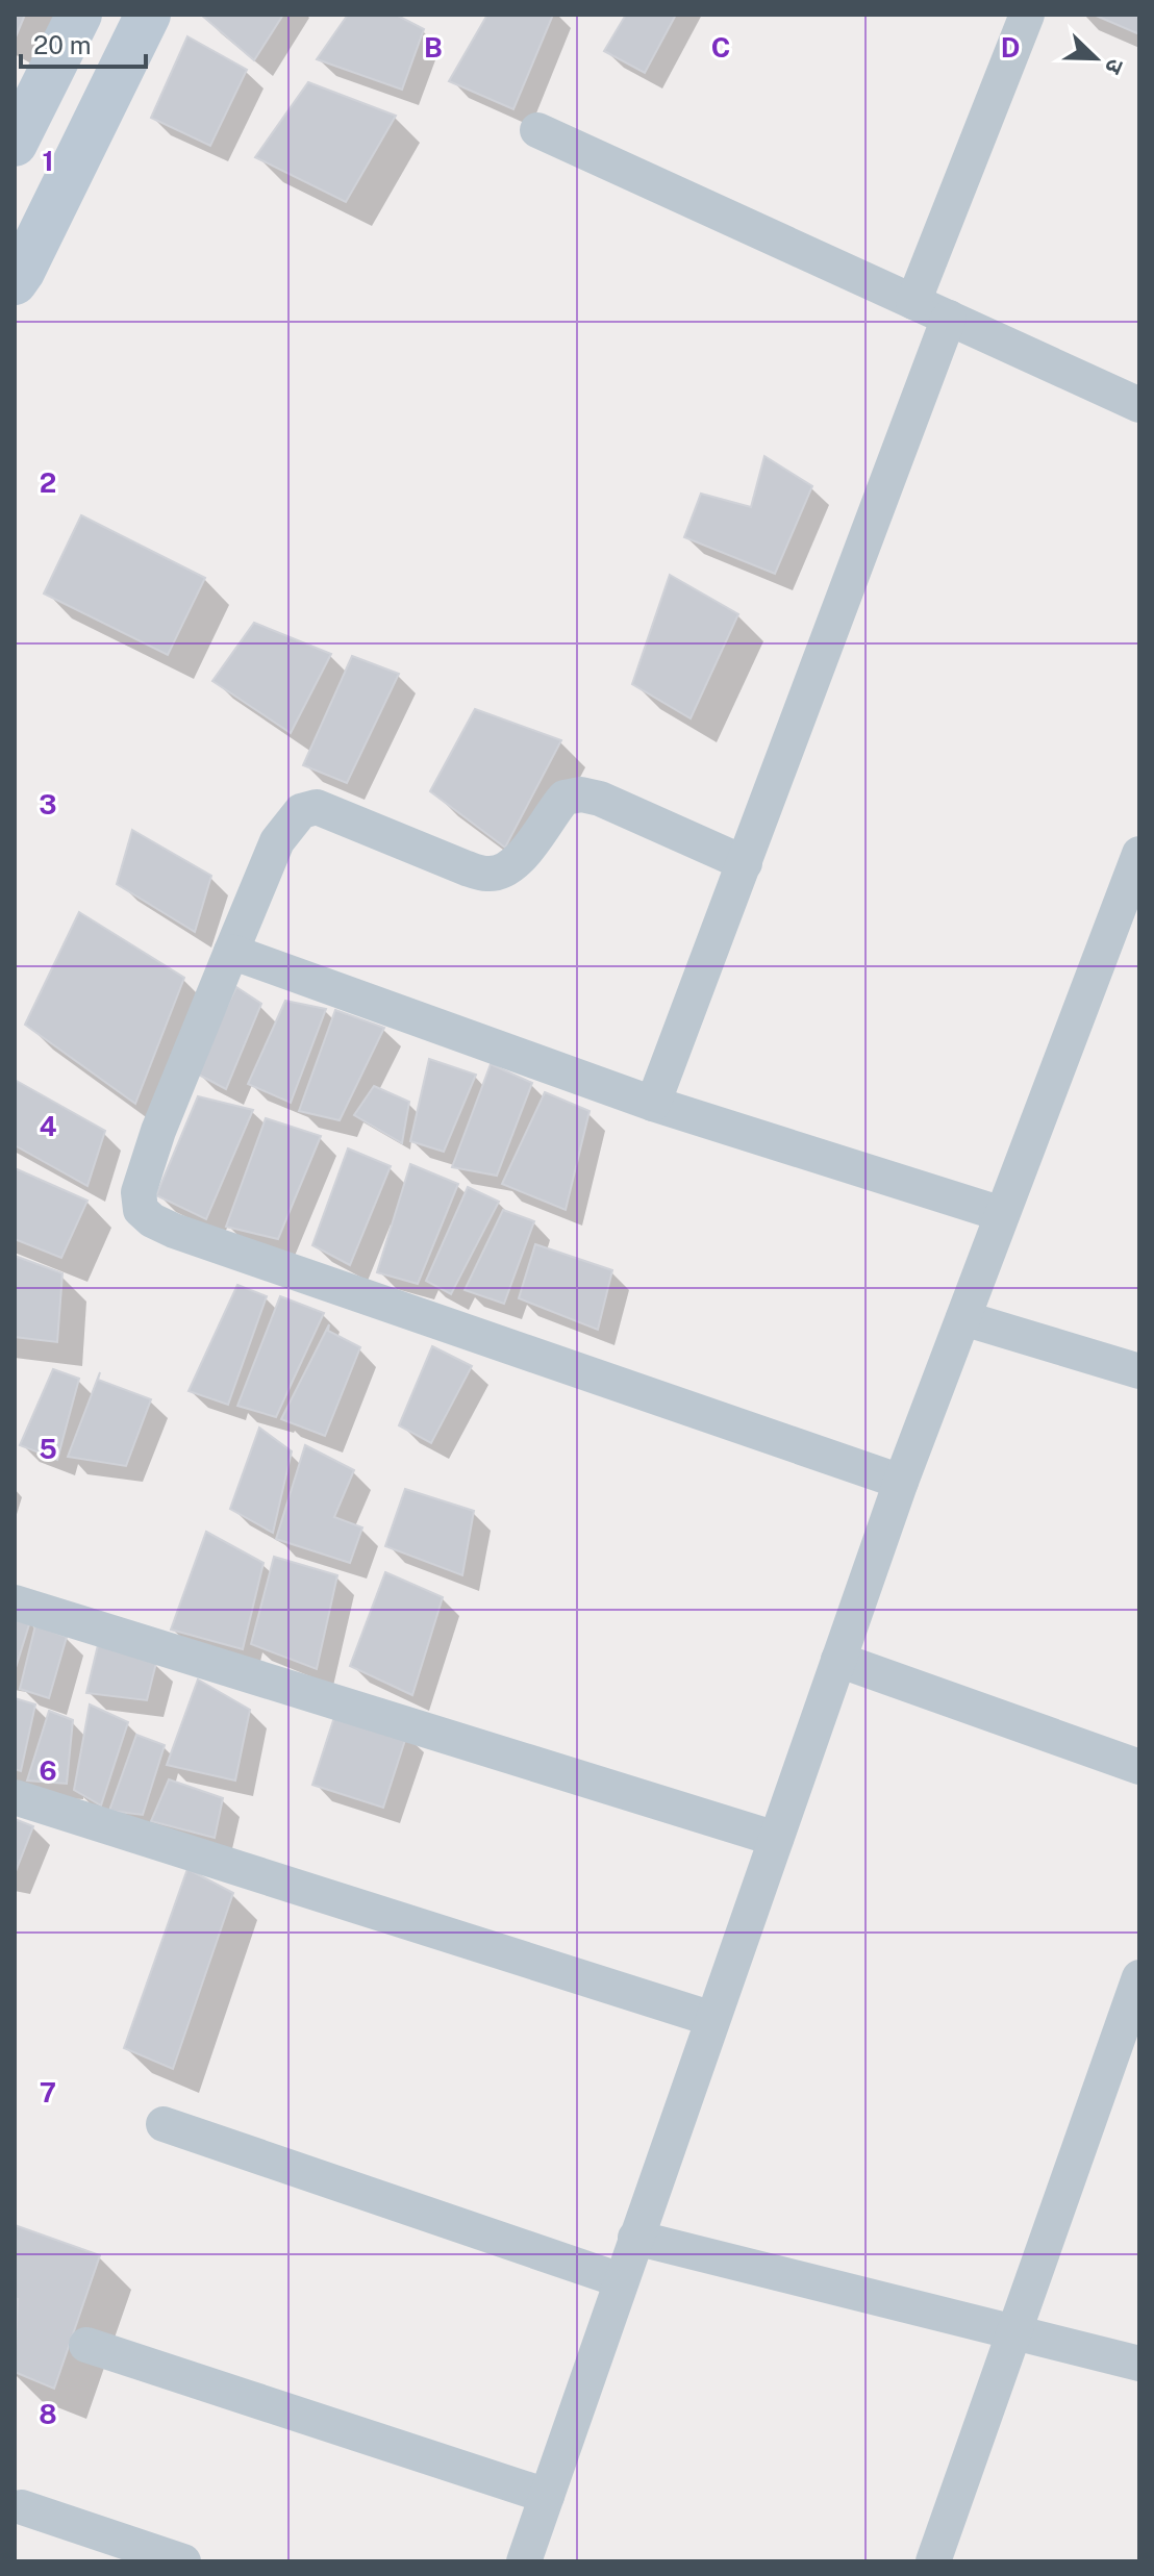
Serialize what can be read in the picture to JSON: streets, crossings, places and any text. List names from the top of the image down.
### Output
{
  "scale_bar": "20 m",
  "north": "bottom right",
  "grid": {
    "columns": ["B", "C", "D"],
    "rows": [
      "1",
      "2",
      "3",
      "4",
      "5",
      "6",
      "7",
      "8"
    ]
  }
}
